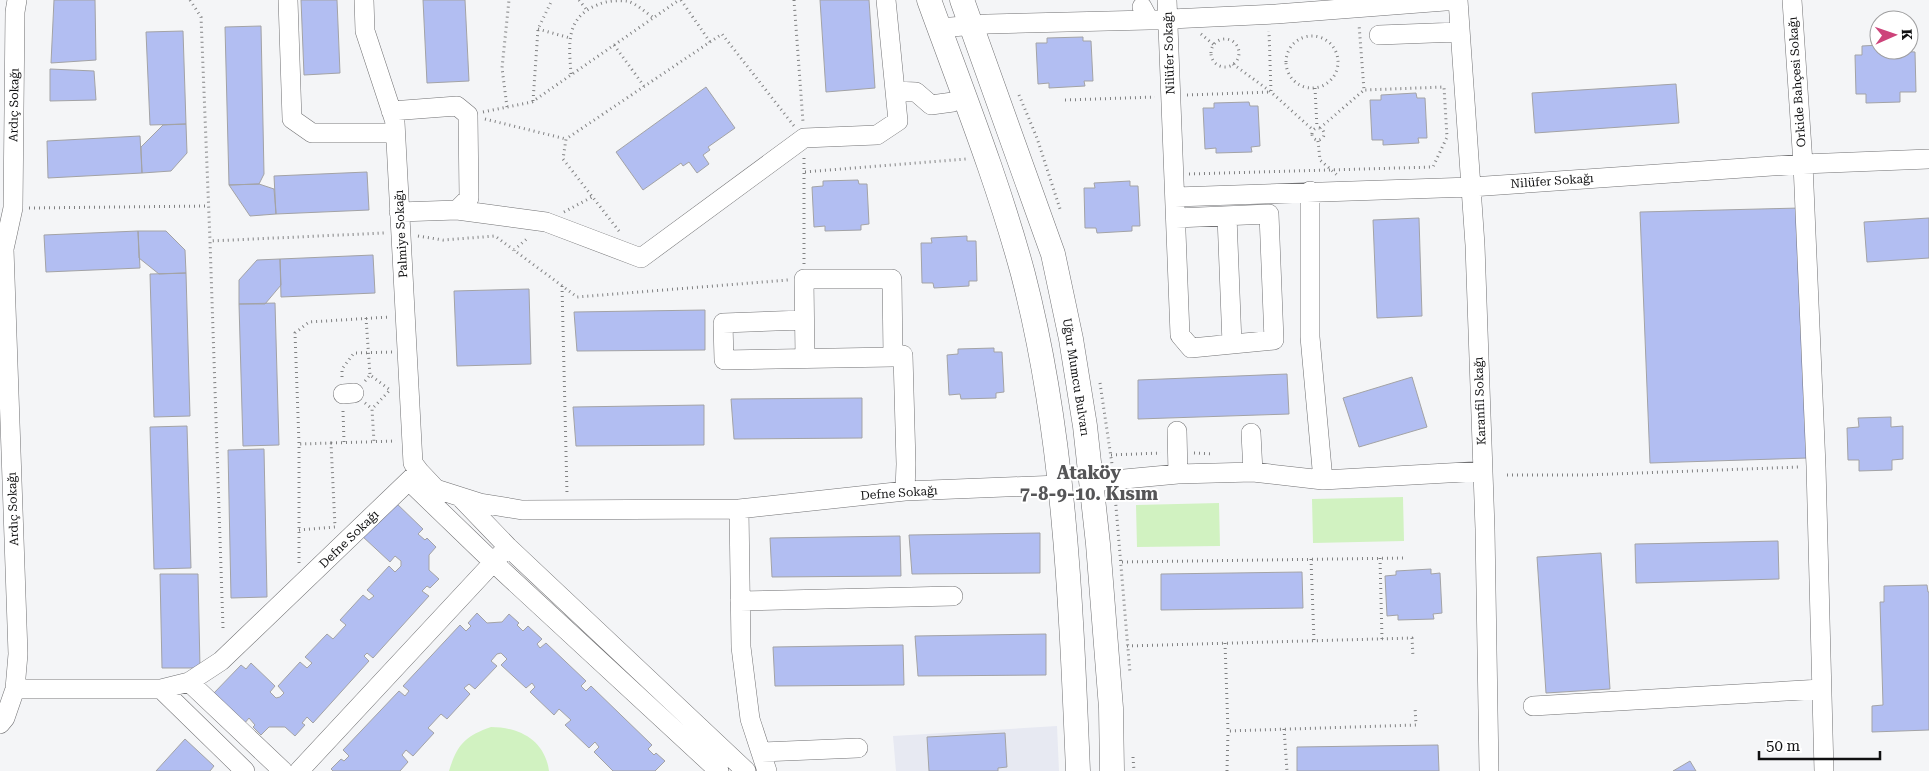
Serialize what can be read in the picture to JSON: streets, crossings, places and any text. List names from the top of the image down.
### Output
{
  "streets": {
    "main road": ["Uğur Mumcu Bulvarı"],
    "street": [
      "Nilüfer Sokağı",
      "Orkide Bahçesi Sokağı",
      "Ardıç Sokağı",
      "Palmiye Sokağı",
      "Karanfil Sokağı",
      "Defne Sokağı"
    ]
  },
  "crossings": [
    ["Nilüfer Sokağı", "Orkide Bahçesi Sokağı"],
    ["Nilüfer Sokağı", "Karanfil Sokağı"],
    ["Ardıç Sokağı", "Defne Sokağı"],
    ["Palmiye Sokağı", "Defne Sokağı"]
  ],
  "districts": ["Ataköy 7-8-9-10. Kısım"],
  "scale_bar": "50 m",
  "north": "right"
}
